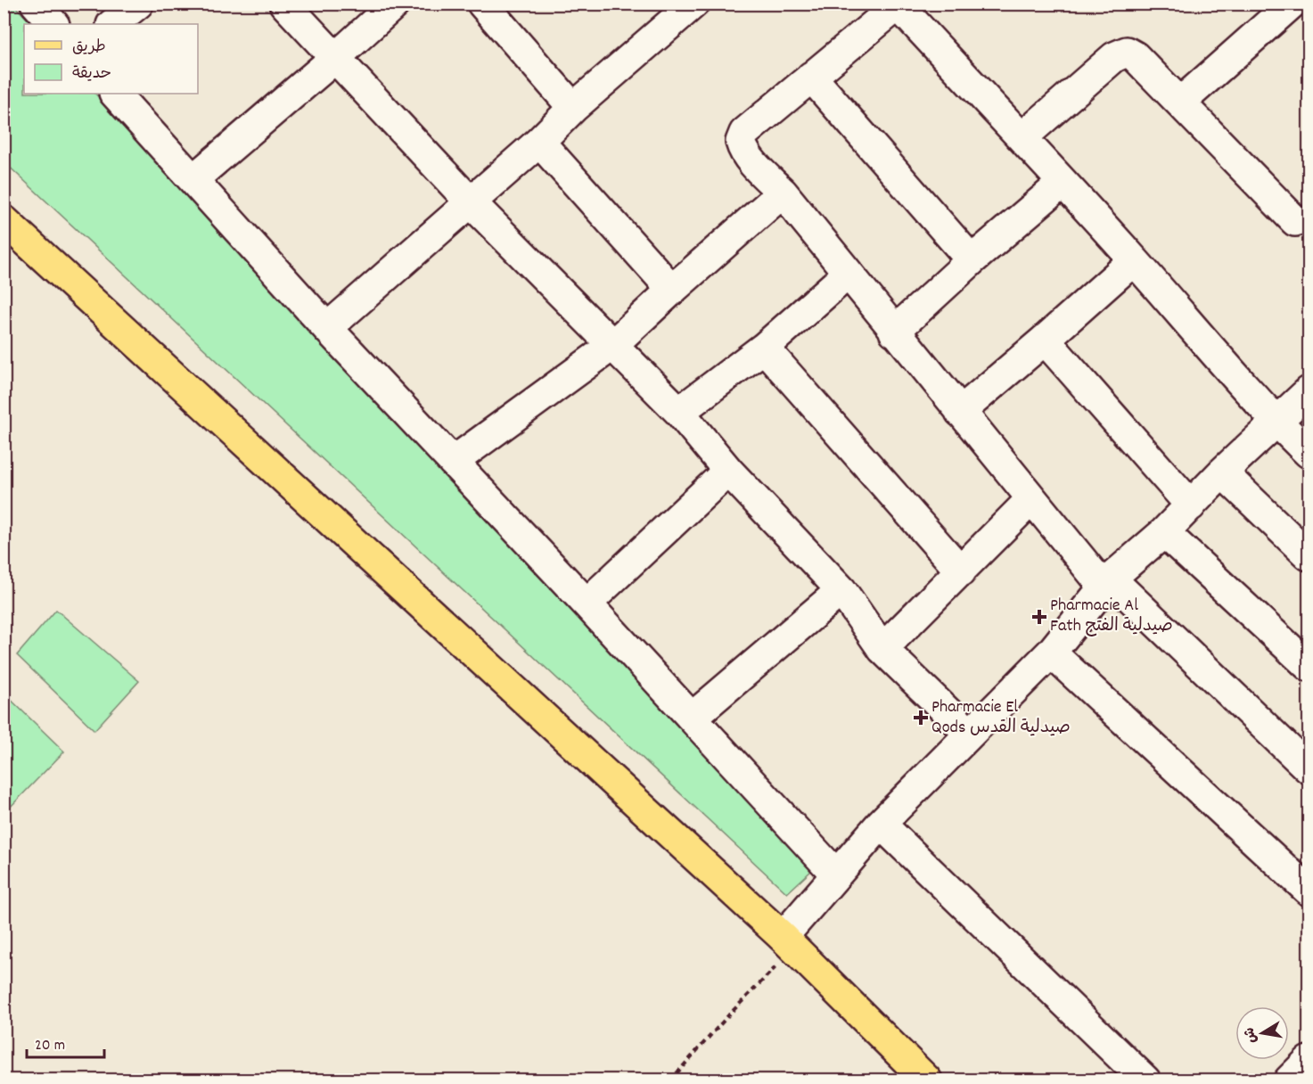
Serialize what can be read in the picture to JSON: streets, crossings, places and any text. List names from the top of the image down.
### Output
{
  "places": {
    "health": ["Pharmacie Al Fath صيدلية الفتح", "Pharmacie El Qods صيدلية القدس"]
  },
  "legend": ["طريق", "حديقة"],
  "scale_bar": "20 m",
  "north": "left"
}
